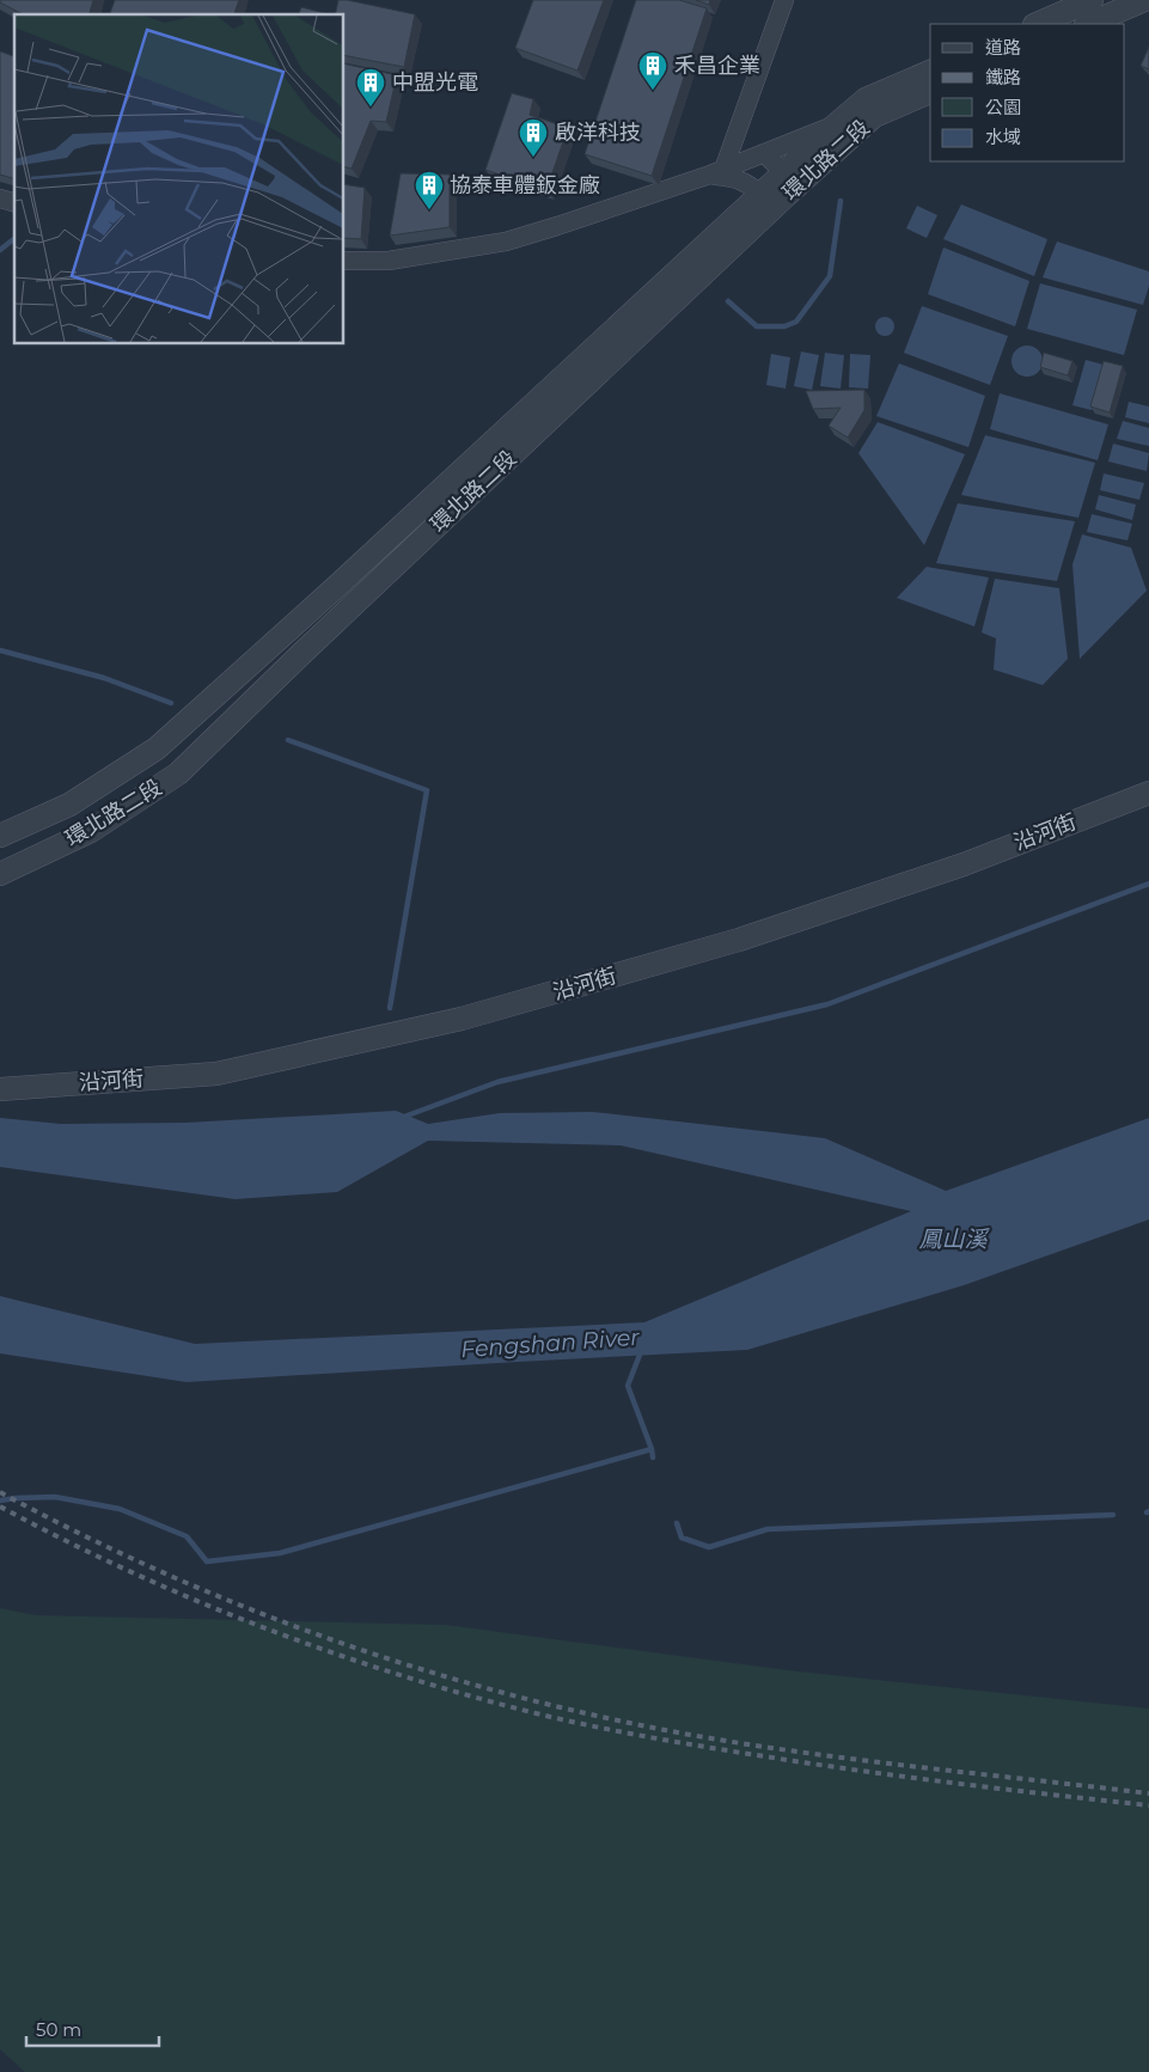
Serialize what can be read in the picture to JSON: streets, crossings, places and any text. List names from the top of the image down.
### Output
{
  "streets": {
    "street": ["環北路二段", "沿河街"]
  },
  "water": ["鳳山溪", "Fengshan River"],
  "places": {
    "building": [
      "禾昌企業",
      "中盟光電",
      "啟洋科技",
      "協泰車體鈑金廠"
    ]
  },
  "legend": [
    "道路",
    "鐵路",
    "公園",
    "水域"
  ],
  "scale_bar": "50 m"
}
